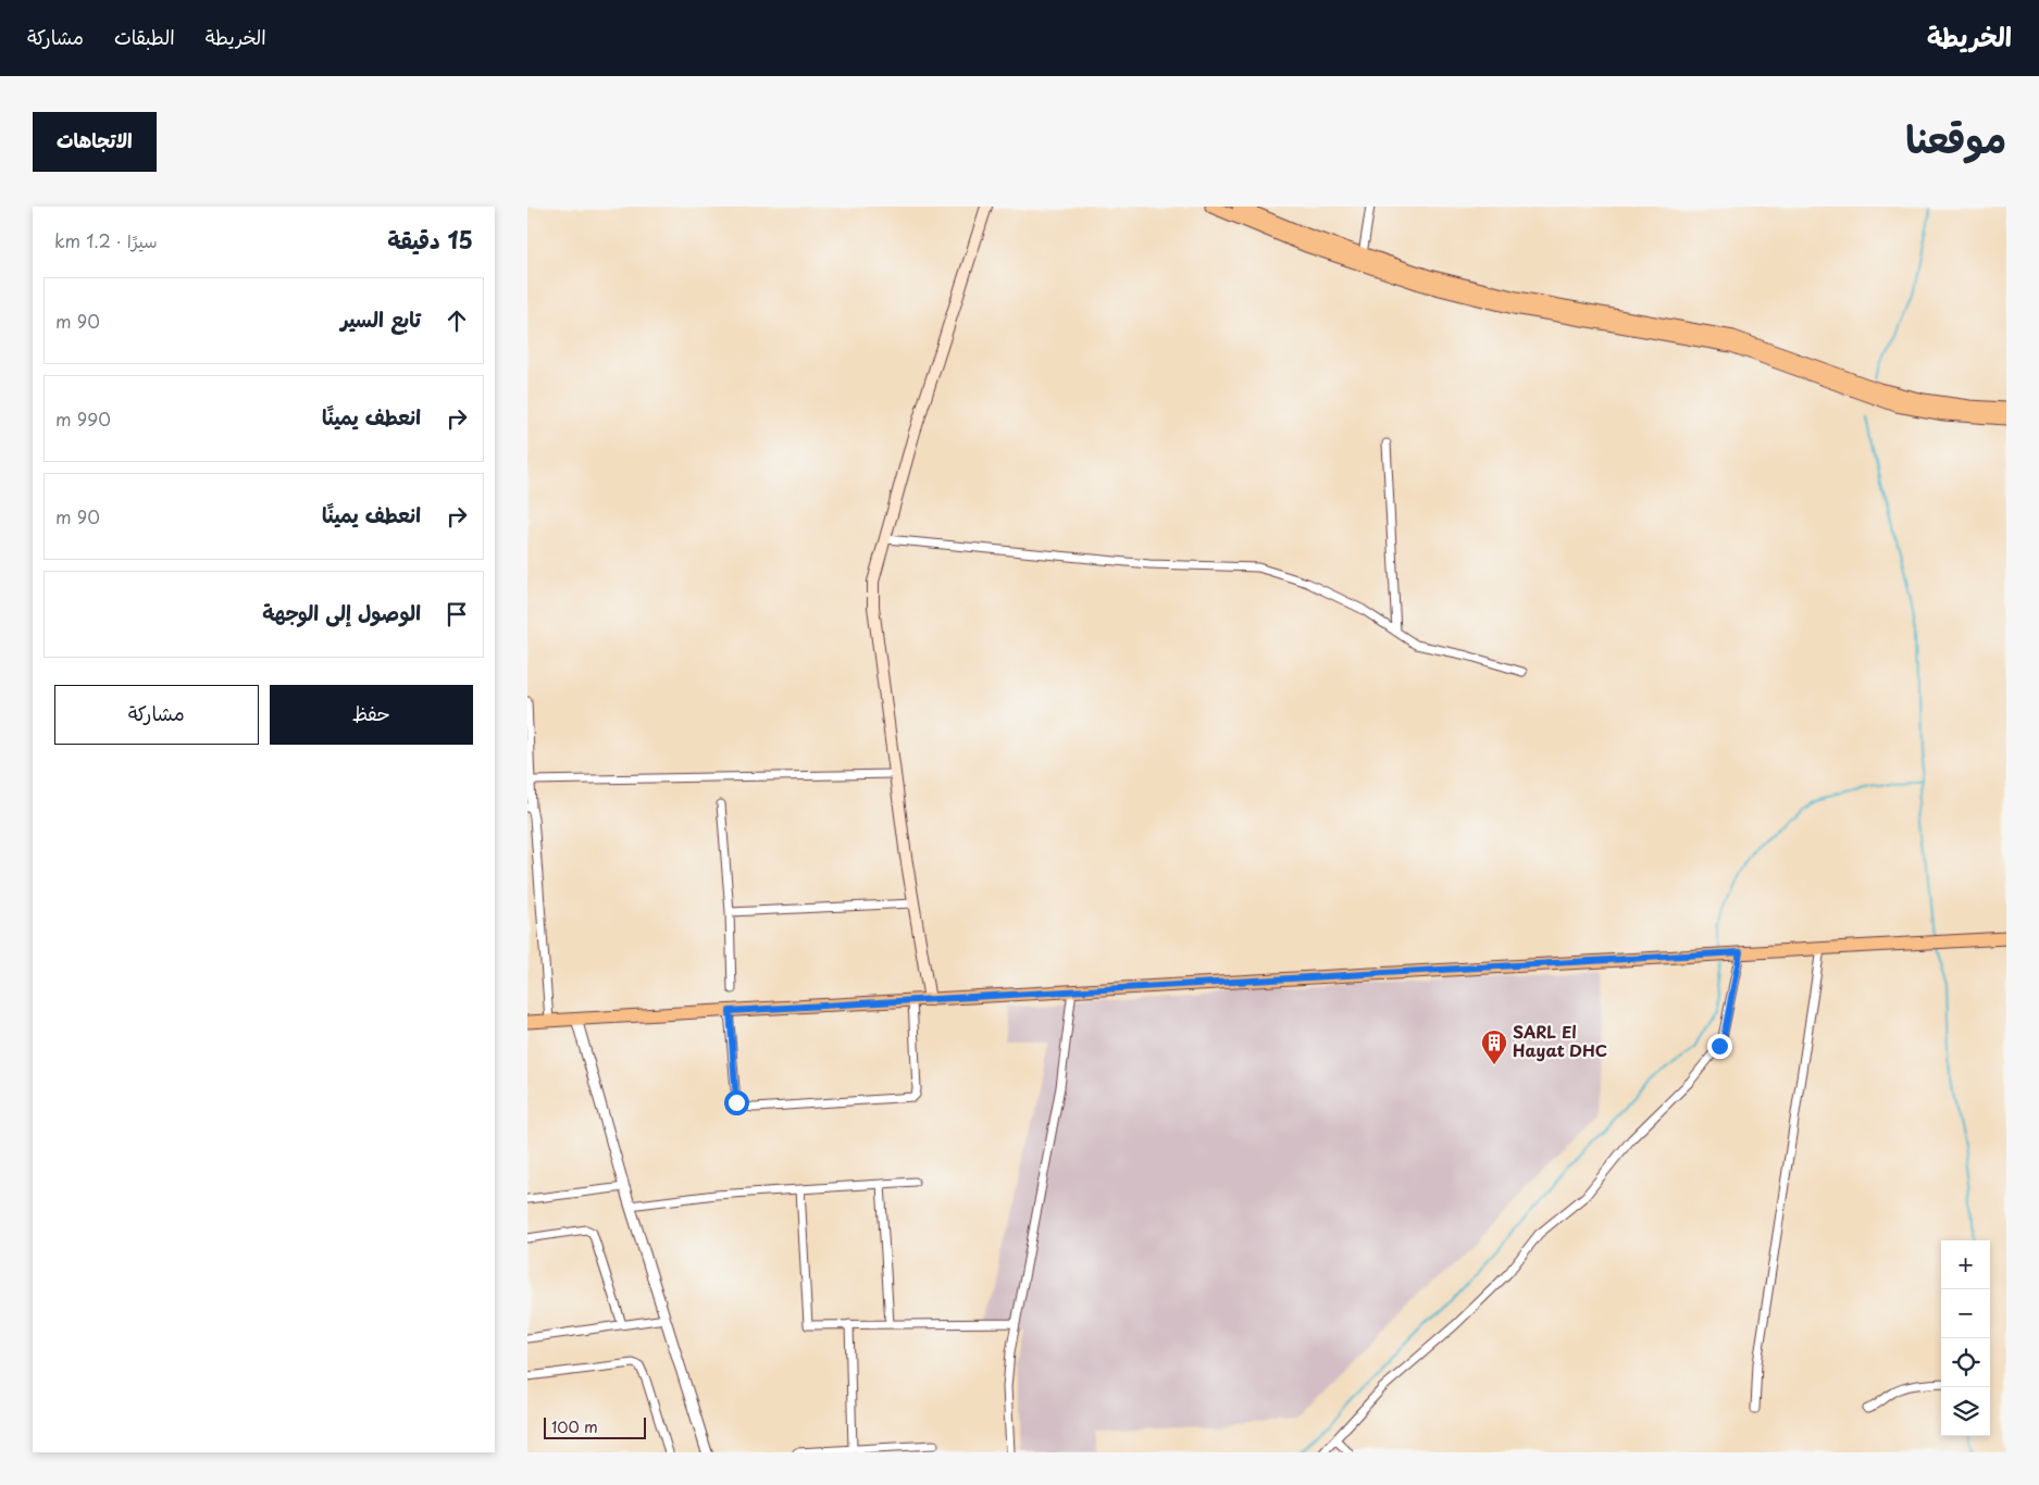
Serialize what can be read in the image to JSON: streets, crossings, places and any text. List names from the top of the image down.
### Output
{
  "places": {
    "building": ["SARL El Hayat DHC"]
  },
  "scale_bar": "100 m",
  "page": {
    "header": "الخريطة",
    "nav": ["الخريطة", "الطبقات", "مشاركة"],
    "title": "موقعنا",
    "buttons": [
      "الاتجاهات",
      ["حفظ", "مشاركة"]
    ],
    "heading": ["15 دقيقة", "سيرًا · 1.2 km"],
    "list": [
      ["تابع السير", "90 m"],
      ["انعطف يمينًا", "990 m"],
      ["انعطف يمينًا", "90 m"],
      "الوصول إلى الوجهة"
    ],
    "map_buttons": ["+", "−"],
    "scale": "100 m"
  }
}
